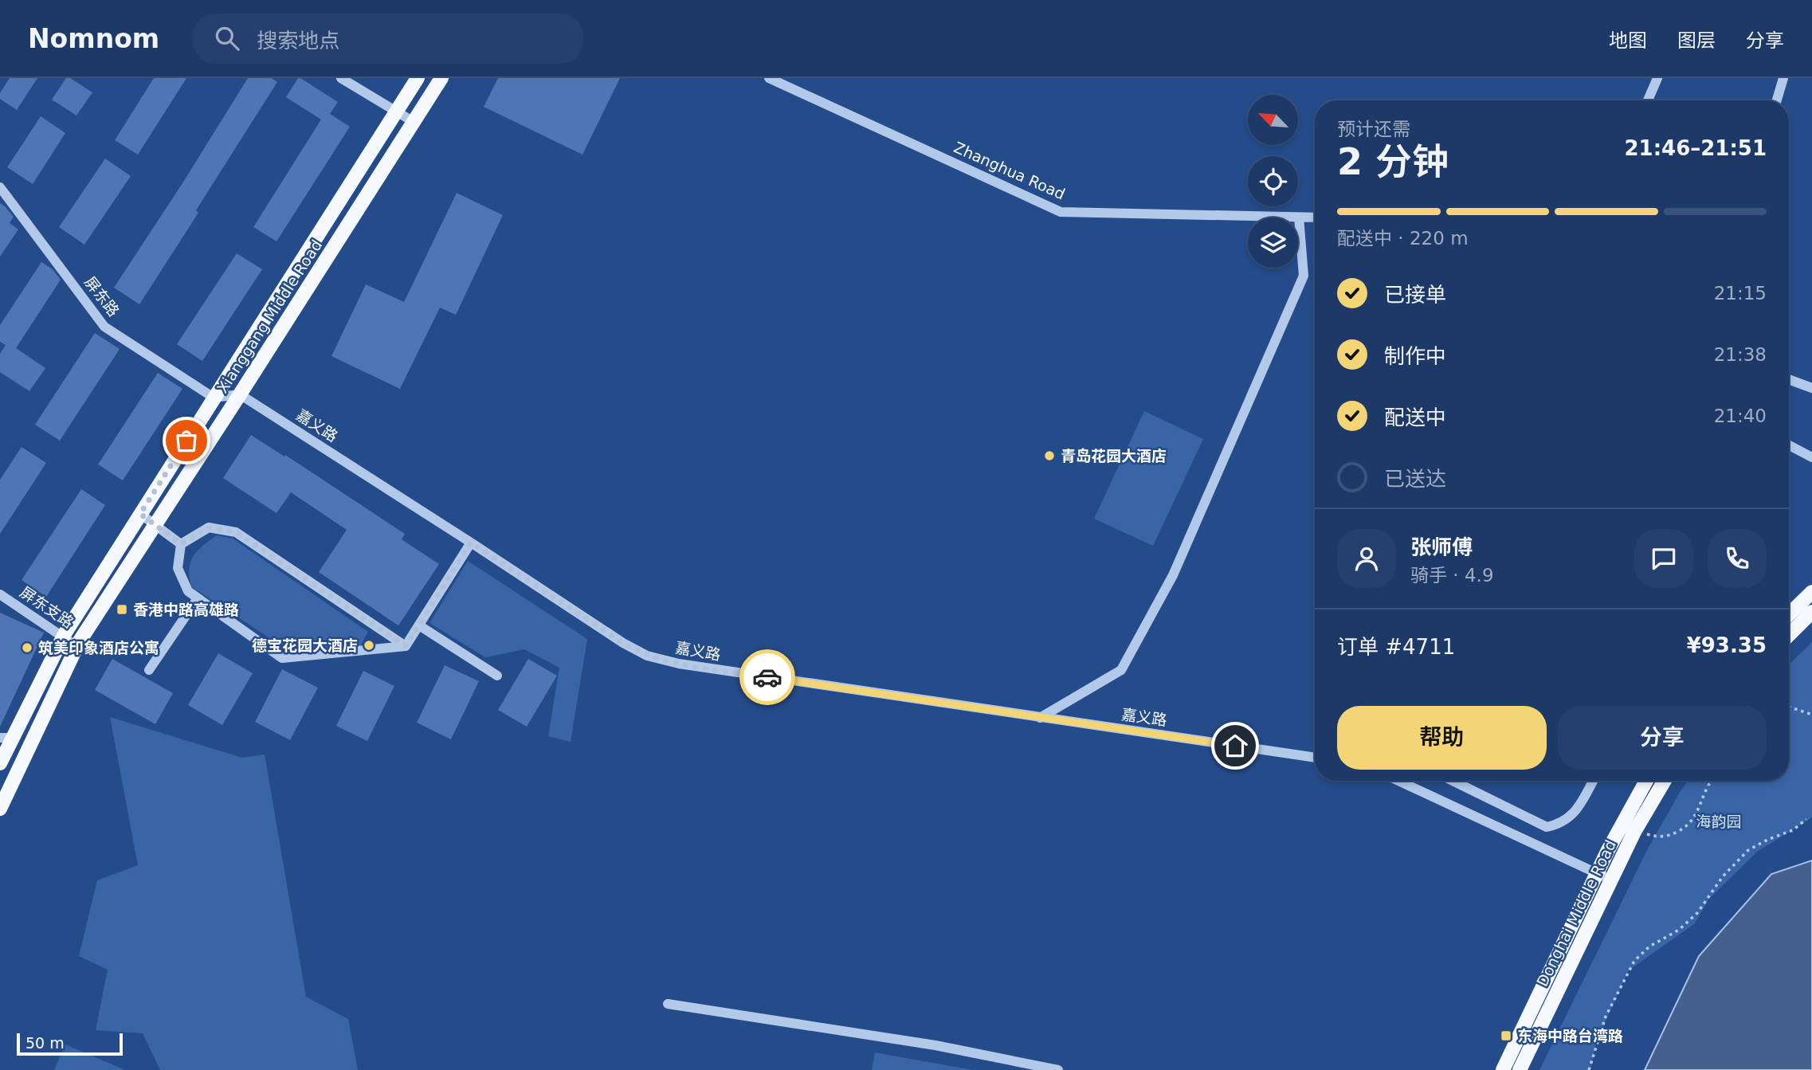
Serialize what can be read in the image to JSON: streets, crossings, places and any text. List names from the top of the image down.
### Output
{
  "streets": {
    "main road": ["Xianggang Middle Road", "Donghai Middle Road"],
    "street": [
      "Zhanghua Road",
      "屏东路",
      "嘉义路",
      "屏东支路"
    ]
  },
  "crossings": [
    ["屏东路", "Xianggang Middle Road"],
    ["Xianggang Middle Road", "嘉义路"],
    ["Xianggang Middle Road", "屏东支路"]
  ],
  "parks": ["海韵园"],
  "places": {
    "other": ["青岛花园大酒店", "德宝花园大酒店", "筑美印象酒店公寓"],
    "transit": ["香港中路高雄路", "东海中路台湾路"]
  },
  "scale_bar": "50 m",
  "north": "top left",
  "page": {
    "header": "Nomnom",
    "search": "搜索地点",
    "nav": ["地图", "图层", "分享"],
    "heading": ["2 分钟", "预计还需", "21:46–21:51"],
    "panel": [
      "张师傅",
      "骑手 · 4.9",
      "订单 #4711",
      "¥93.35"
    ],
    "bar": "配送中 · 220 m",
    "list": [
      ["已接单", "21:15"],
      ["制作中", "21:38"],
      ["配送中", "21:40"],
      "已送达"
    ],
    "buttons": ["帮助", "分享"],
    "scale": "50 m"
  }
}
